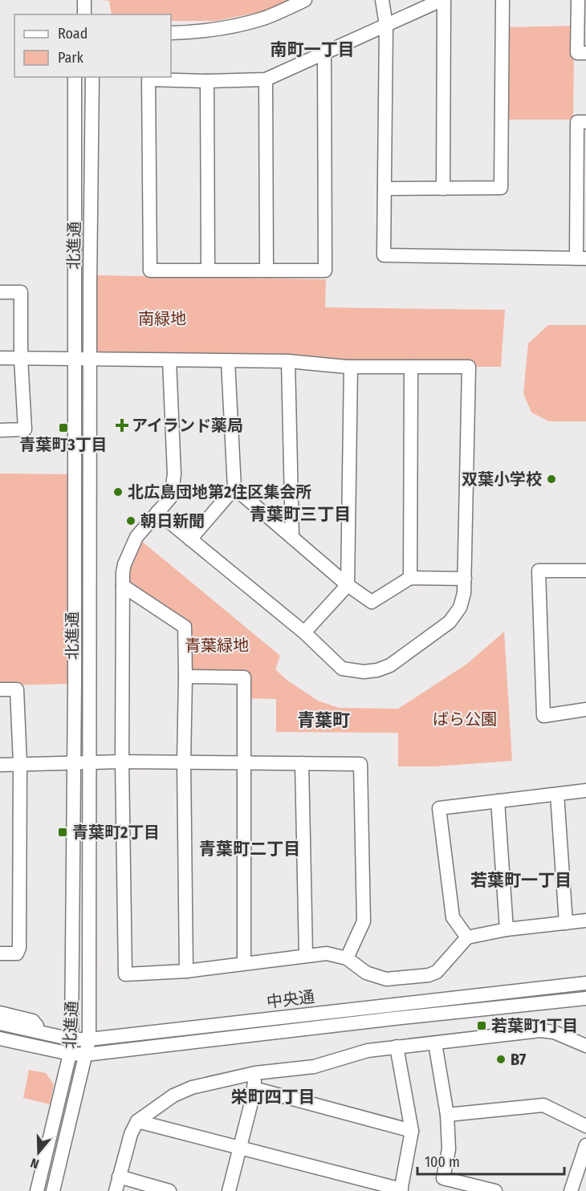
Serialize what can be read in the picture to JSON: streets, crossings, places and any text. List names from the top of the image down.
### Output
{
  "streets": {
    "street": ["北進通", "中央通"]
  },
  "crossings": [
    ["北進通", "中央通"]
  ],
  "districts": [
    "南町一丁目",
    "青葉町三丁目",
    "青葉町",
    "青葉町二丁目",
    "若葉町一丁目",
    "栄町四丁目"
  ],
  "parks": ["南緑地", "青葉緑地", "ばら公園"],
  "places": {
    "health": ["アイランド薬局"],
    "transit": ["青葉町3丁目", "青葉町2丁目", "若葉町1丁目"],
    "other": [
      "双葉小学校",
      "北広島団地第2住区集会所",
      "朝日新聞",
      "B7"
    ]
  },
  "legend": ["Road", "Park"],
  "scale_bar": "100 m",
  "north": "bottom"
}
